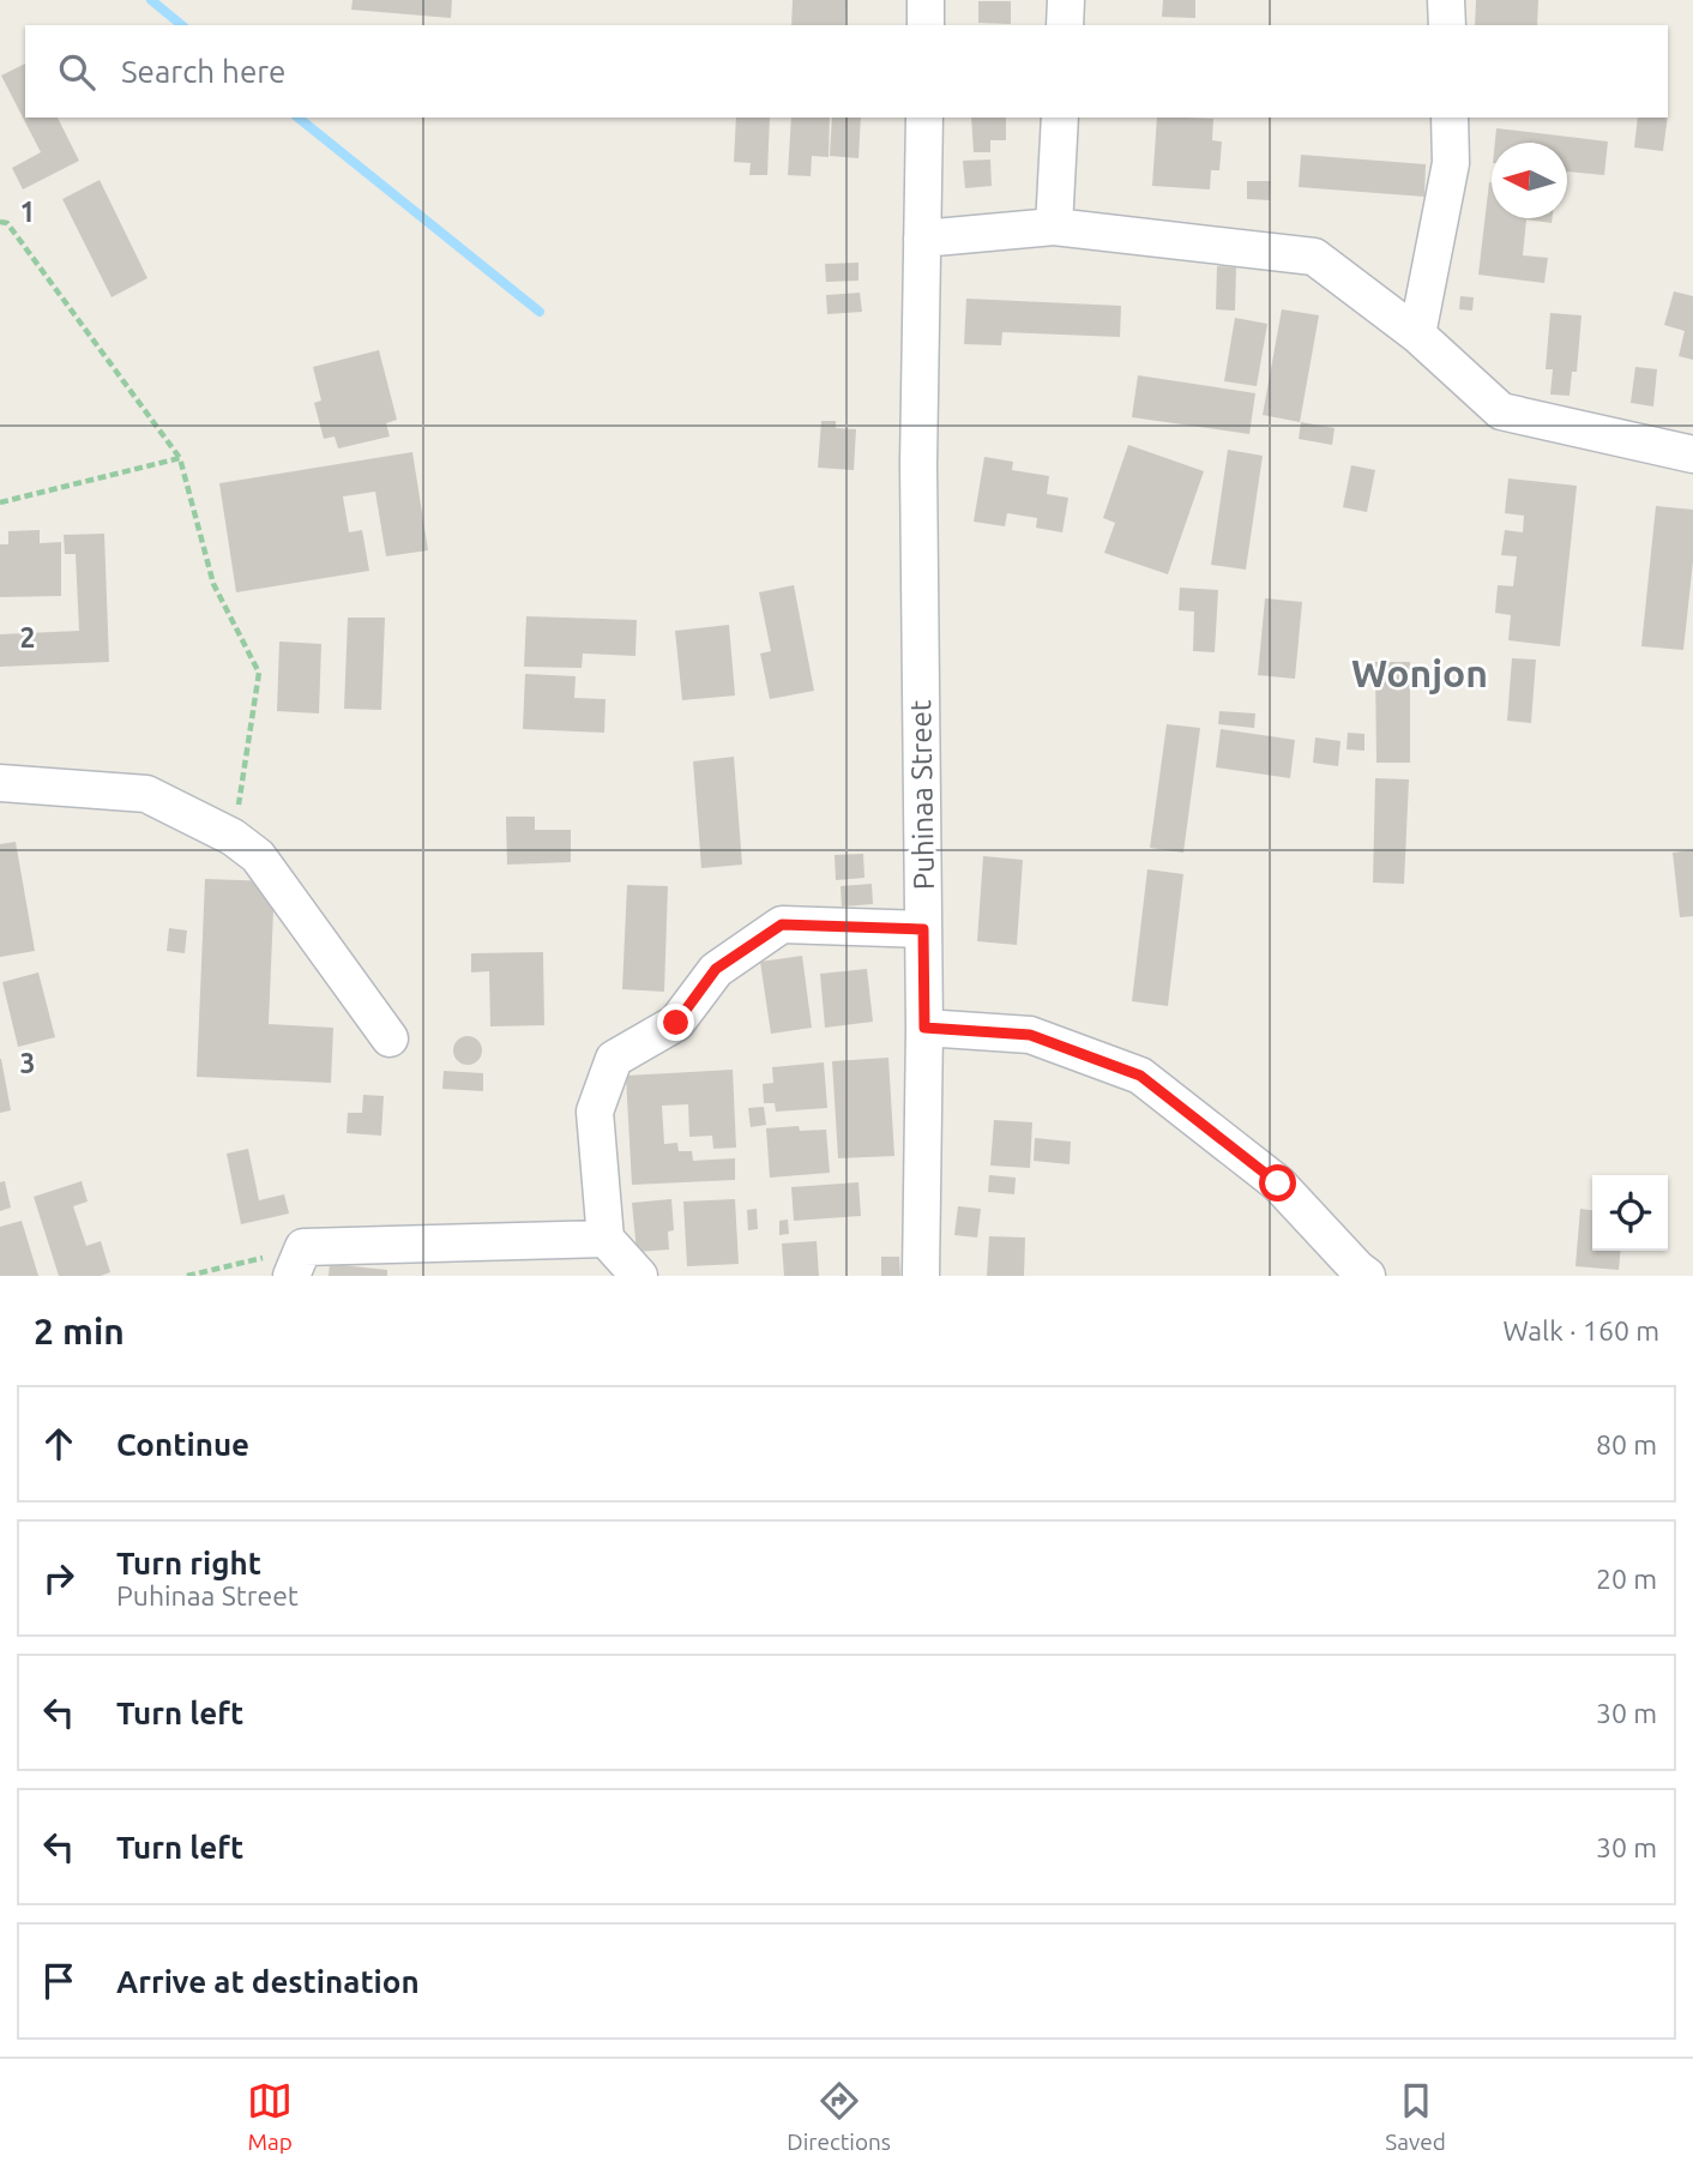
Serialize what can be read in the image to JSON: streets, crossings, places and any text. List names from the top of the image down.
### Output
{
  "streets": {
    "street": ["Puhinaa Street"]
  },
  "districts": ["Wonjon"],
  "north": "left",
  "page": {
    "search": "Search here",
    "heading": ["2 min", "Walk · 160 m"],
    "list": [
      ["Continue", "80 m"],
      ["Turn right", "Puhinaa Street", "20 m"],
      ["Turn left", "30 m"],
      ["Turn left", "30 m"],
      "Arrive at destination"
    ],
    "nav": ["Map", "Directions", "Saved"]
  },
  "grid": {
    "rows": ["1", "2", "3"]
  }
}
